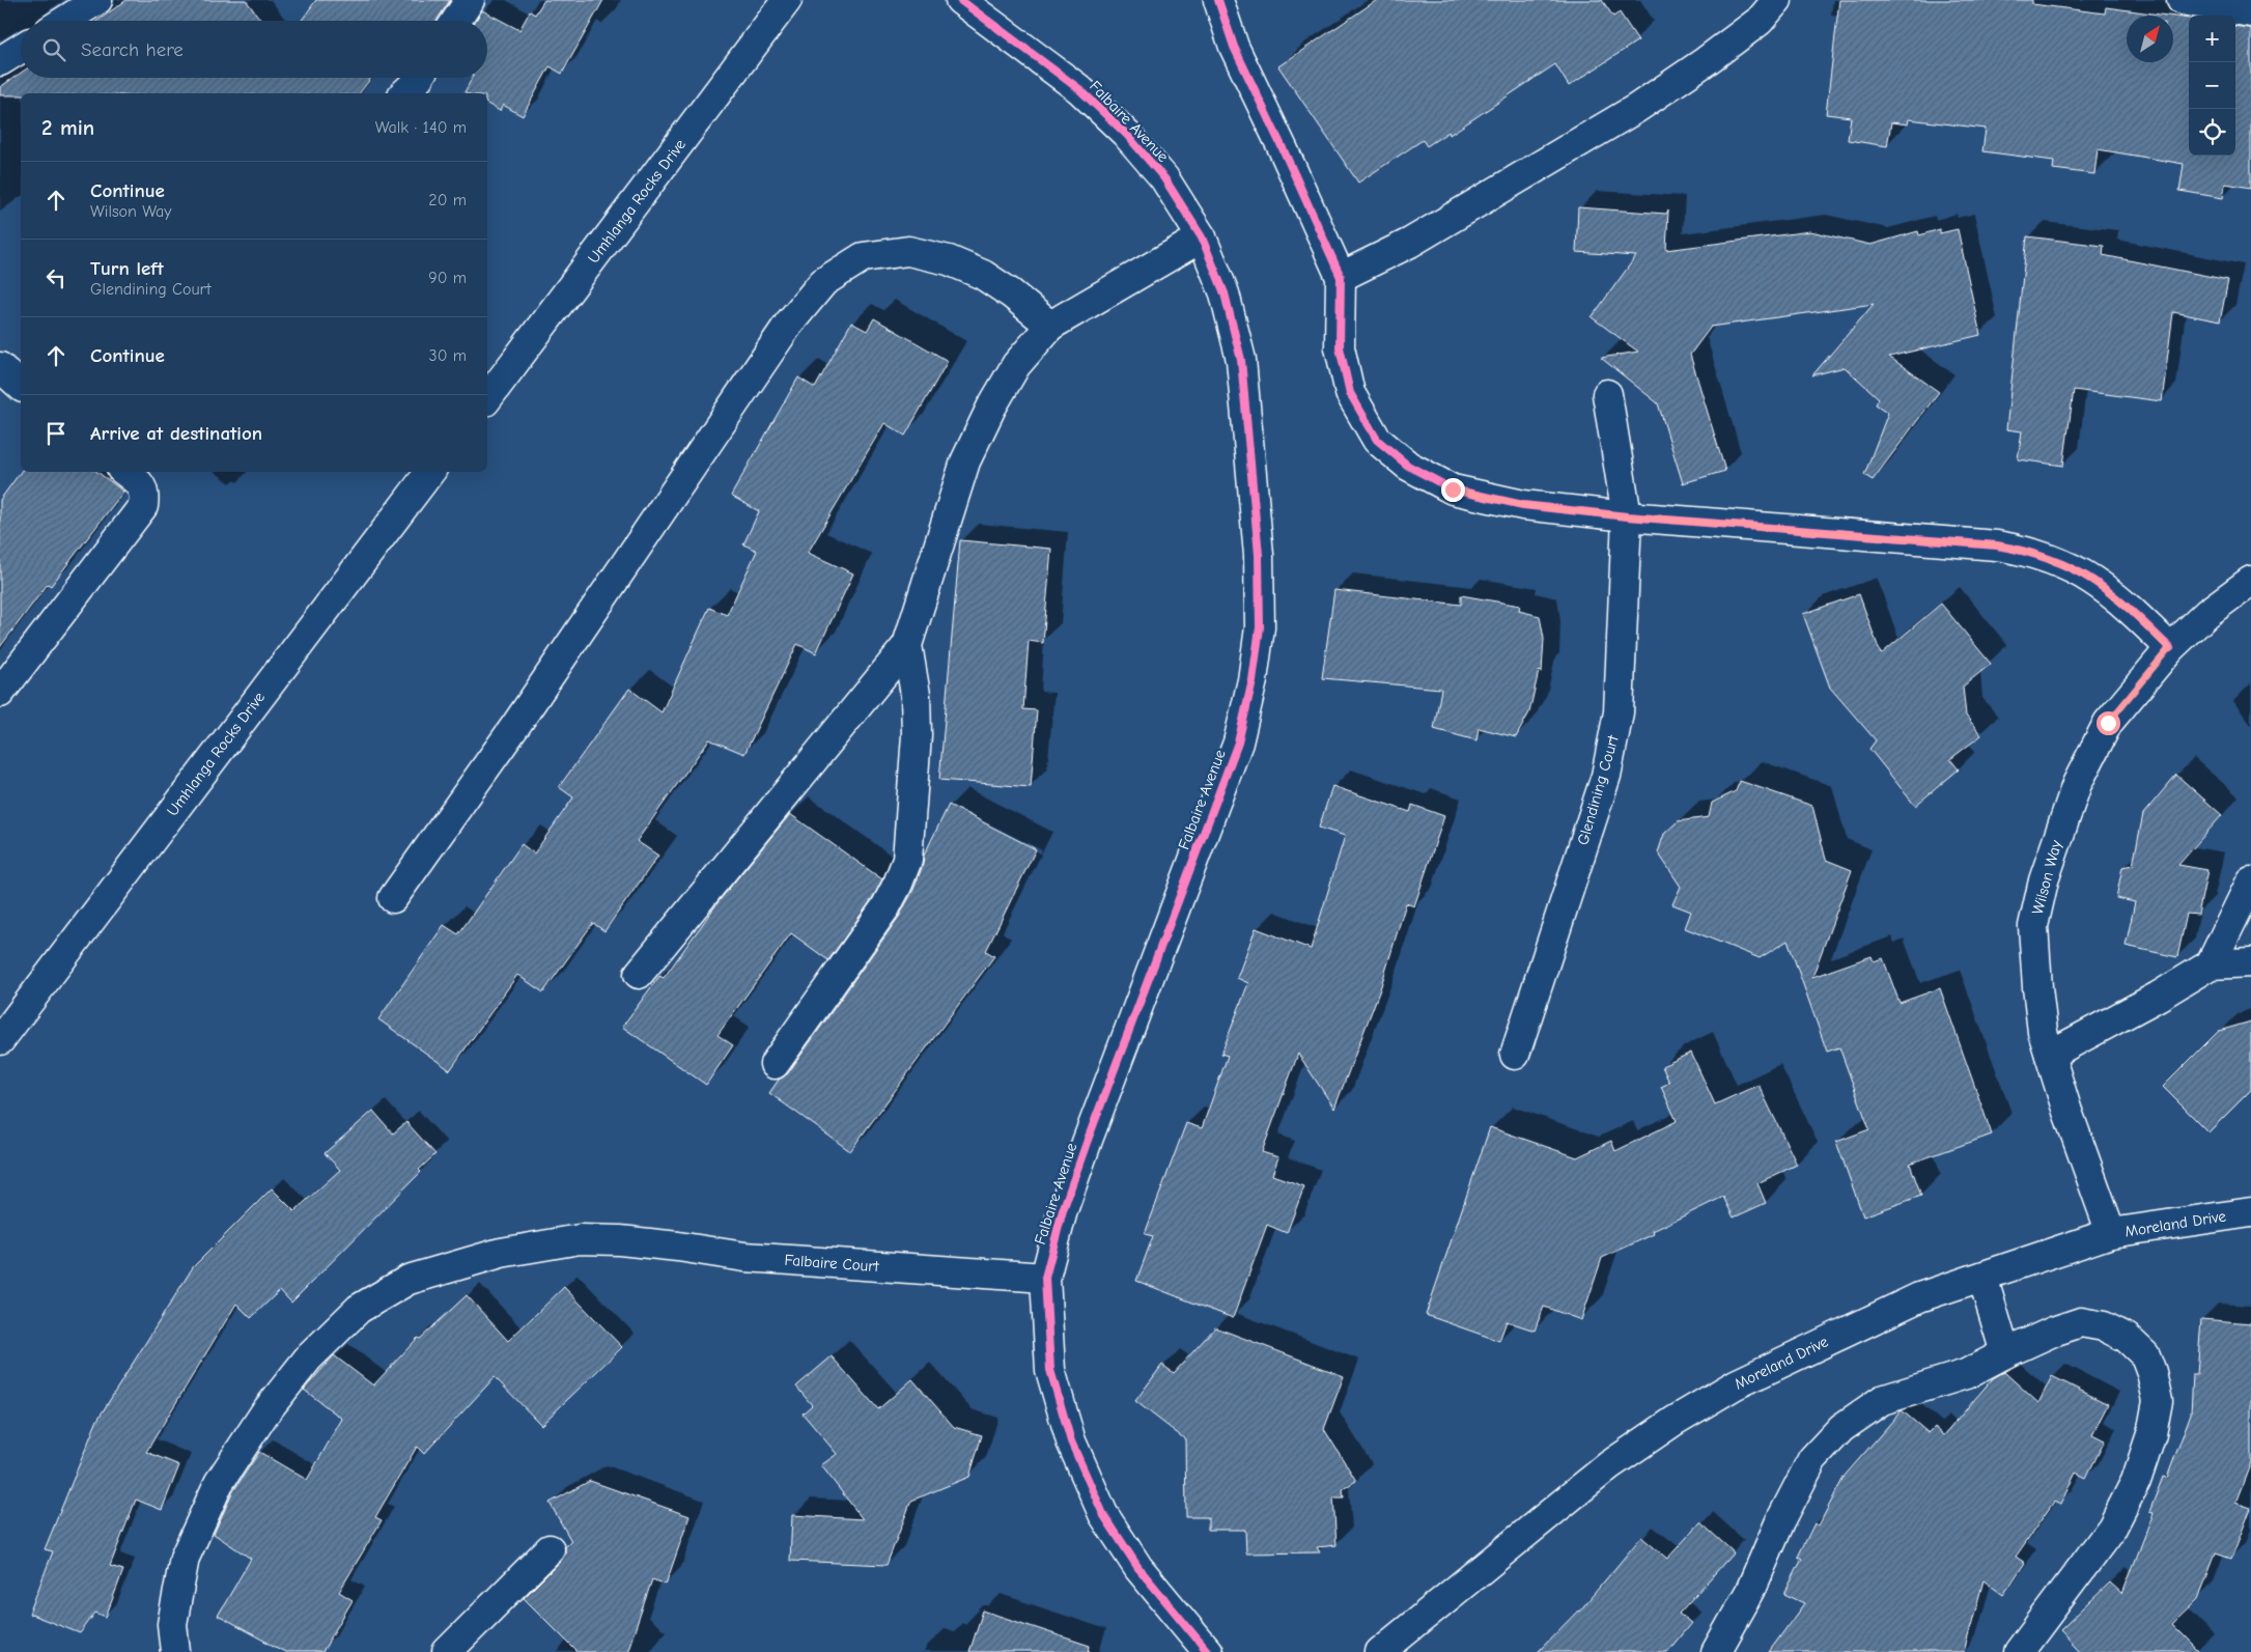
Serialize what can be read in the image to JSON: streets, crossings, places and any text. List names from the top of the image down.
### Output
{
  "streets": {
    "street": [
      "Falbaire Avenue",
      "Umhlanga Rocks Drive",
      "Glendining Court",
      "Wilson Way",
      "Moreland Drive",
      "Falbaire Court"
    ]
  },
  "crossings": [
    ["Falbaire Avenue", "Falbaire Court"],
    ["Wilson Way", "Moreland Drive"]
  ],
  "north": "top right",
  "page": {
    "map_buttons": ["+", "−"],
    "search": "Search here",
    "heading": ["2 min", "Walk · 140 m"],
    "list": [
      ["Continue", "Wilson Way", "20 m"],
      ["Turn left", "Glendining Court", "90 m"],
      ["Continue", "30 m"],
      "Arrive at destination"
    ]
  }
}
